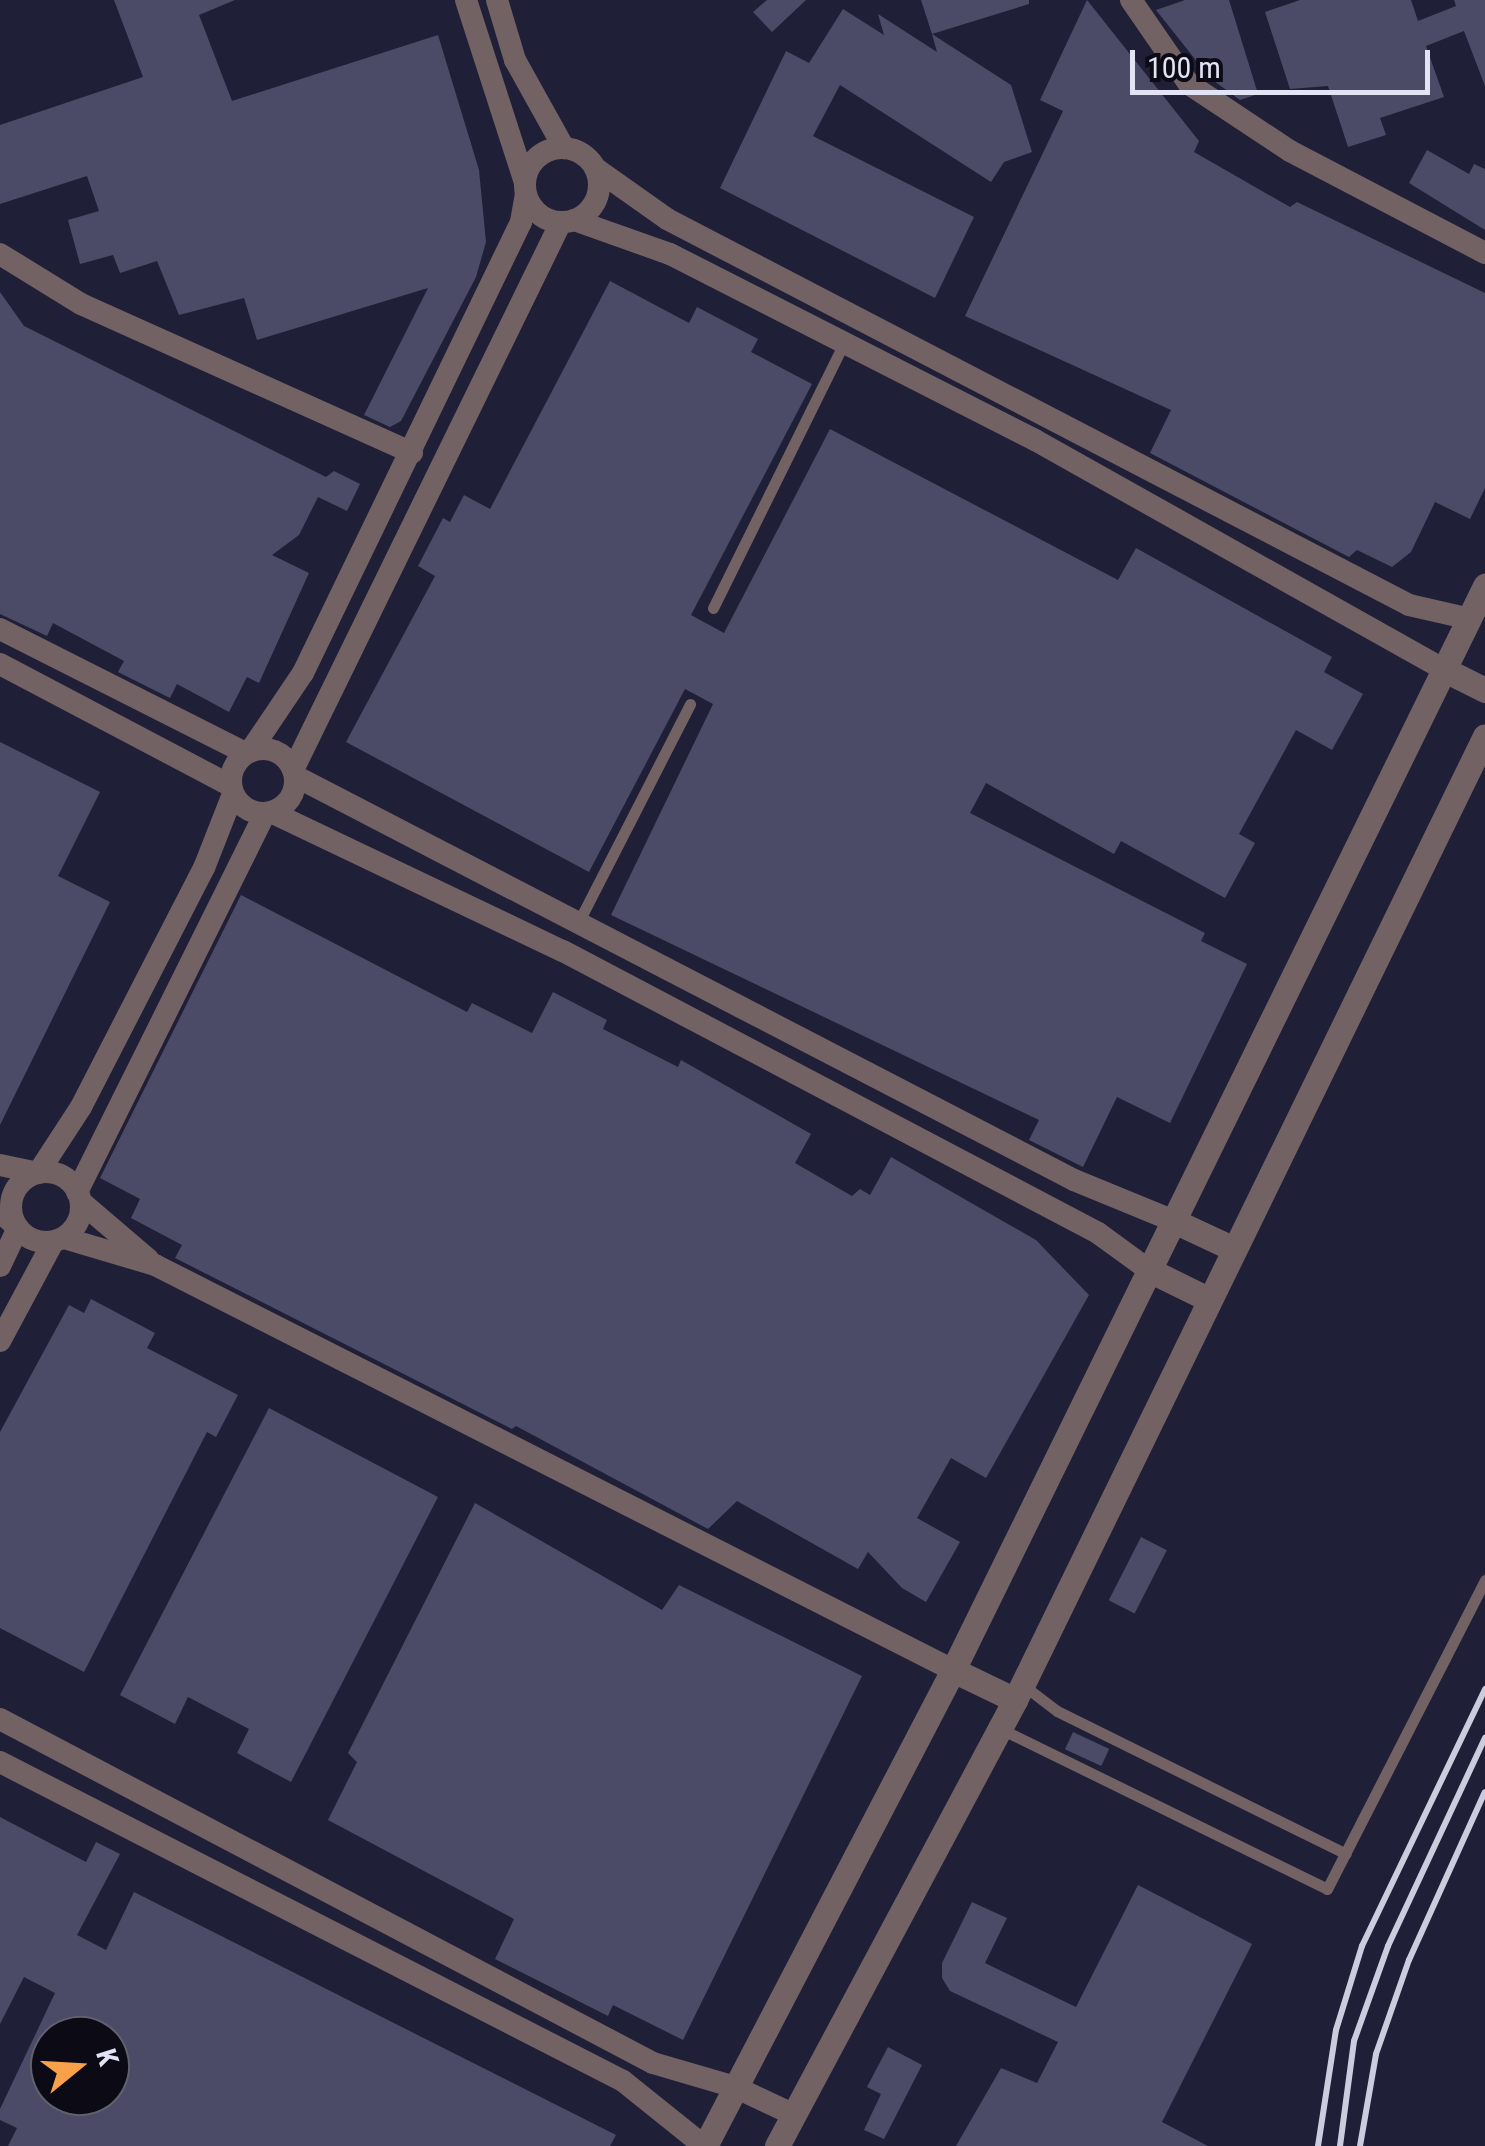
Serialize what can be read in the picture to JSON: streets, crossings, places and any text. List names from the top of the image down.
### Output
{
  "scale_bar": "100 m",
  "north": "right"
}
